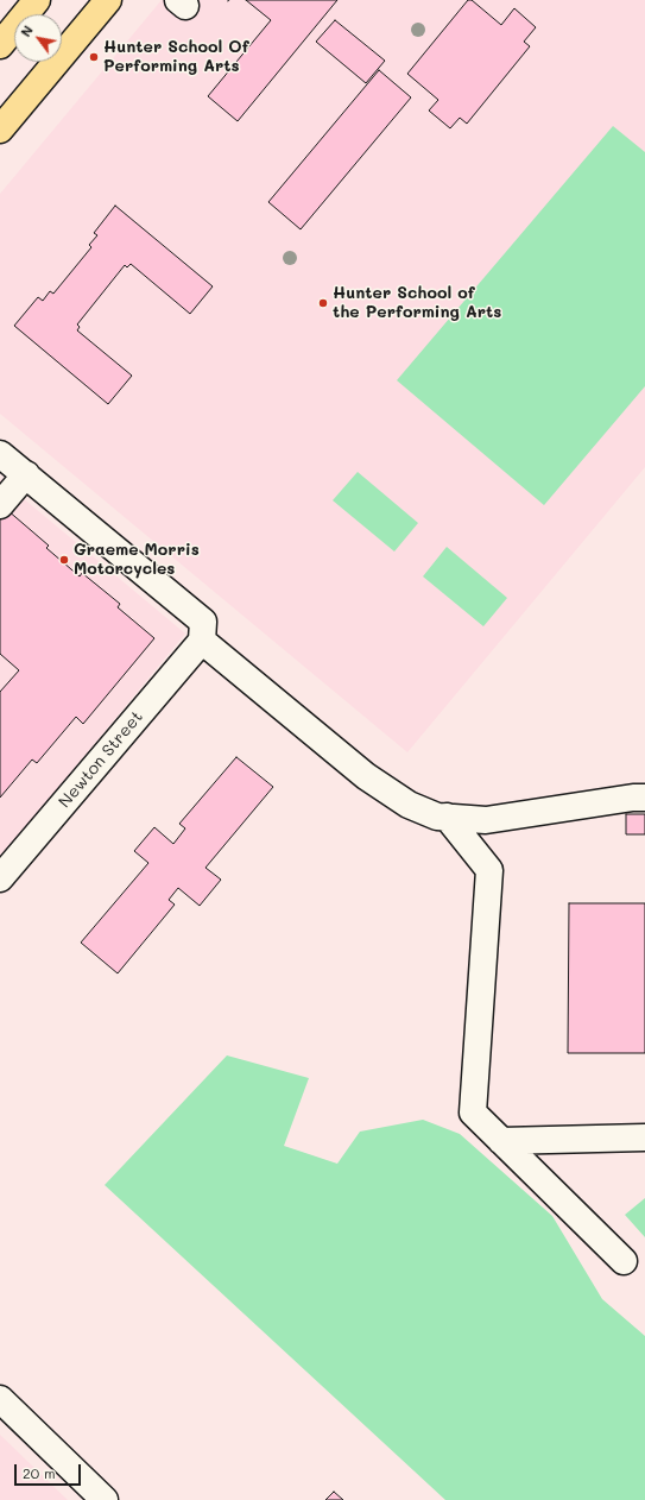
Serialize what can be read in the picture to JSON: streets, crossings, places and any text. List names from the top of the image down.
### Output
{
  "streets": {
    "street": ["Newton Street"]
  },
  "places": ["Hunter School Of Performing Arts", "Hunter School of the Performing Arts", "Graeme Morris Motorcycles"],
  "scale_bar": "20 m",
  "north": "top left"
}
